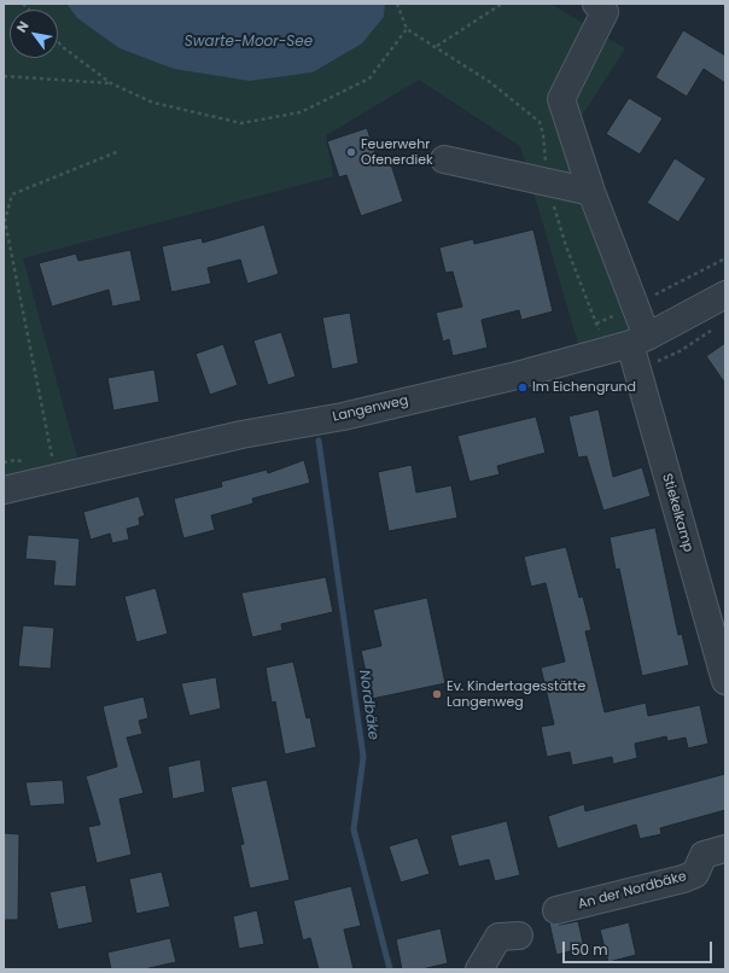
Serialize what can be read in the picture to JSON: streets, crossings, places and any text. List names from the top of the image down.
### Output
{
  "streets": {
    "street": ["Langenweg", "Stiekelkamp", "An der Nordbäke"]
  },
  "crossings": [
    ["Langenweg", "Stiekelkamp"]
  ],
  "water": ["Swarte-Moor-See", "Nordbäke"],
  "places": ["Feuerwehr Ofenerdiek", "Im Eichengrund", "Ev. Kindertagesstätte Langenweg"],
  "scale_bar": "50 m",
  "north": "top left"
}
